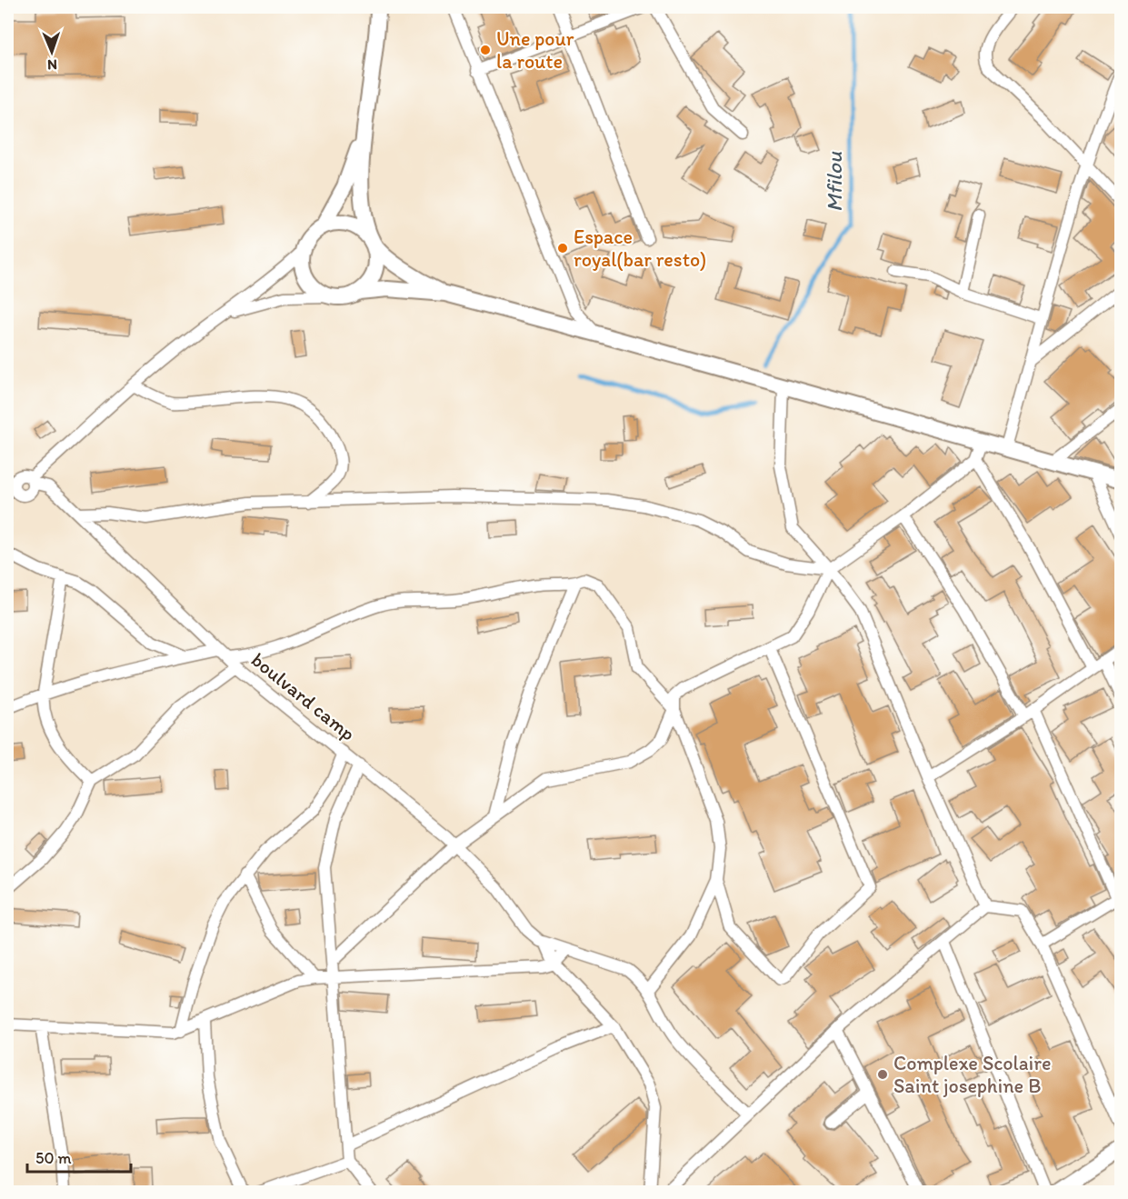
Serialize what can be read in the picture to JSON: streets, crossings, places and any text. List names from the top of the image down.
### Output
{
  "streets": {
    "street": ["boulvard camp"]
  },
  "water": ["Mfilou"],
  "places": ["Une pour la route", "Espace royal(bar resto)", "Complexe Scolaire Saint josephine B"],
  "scale_bar": "50 m",
  "north": "bottom"
}
